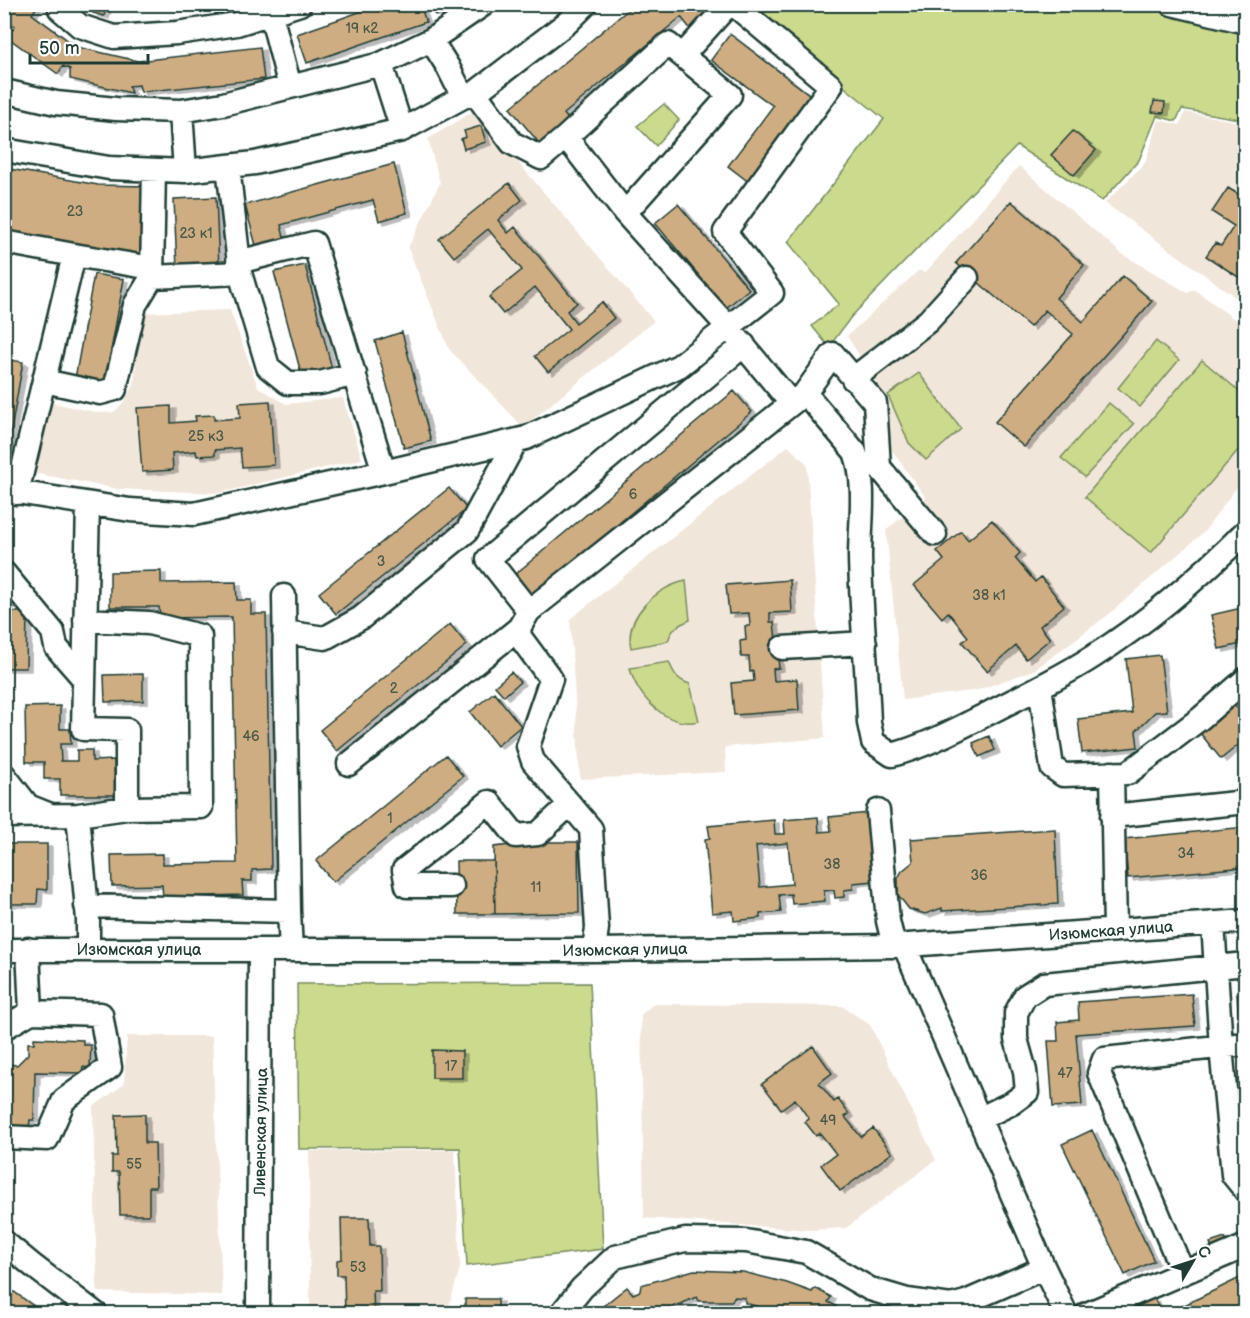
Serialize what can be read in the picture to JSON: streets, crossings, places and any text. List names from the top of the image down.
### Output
{
  "streets": {
    "street": ["Изюмская улица", "Ливенская улица"]
  },
  "crossings": [
    ["Изюмская улица", "Ливенская улица"]
  ],
  "house_numbers": [
    "19 к2",
    "23",
    "23 к1",
    "25 к3",
    "6",
    "3",
    "38 к1",
    "2",
    "46",
    "1",
    "34",
    "38",
    "36",
    "11",
    "17",
    "47",
    "49",
    "55",
    "53"
  ],
  "scale_bar": "50 m",
  "north": "top right"
}
